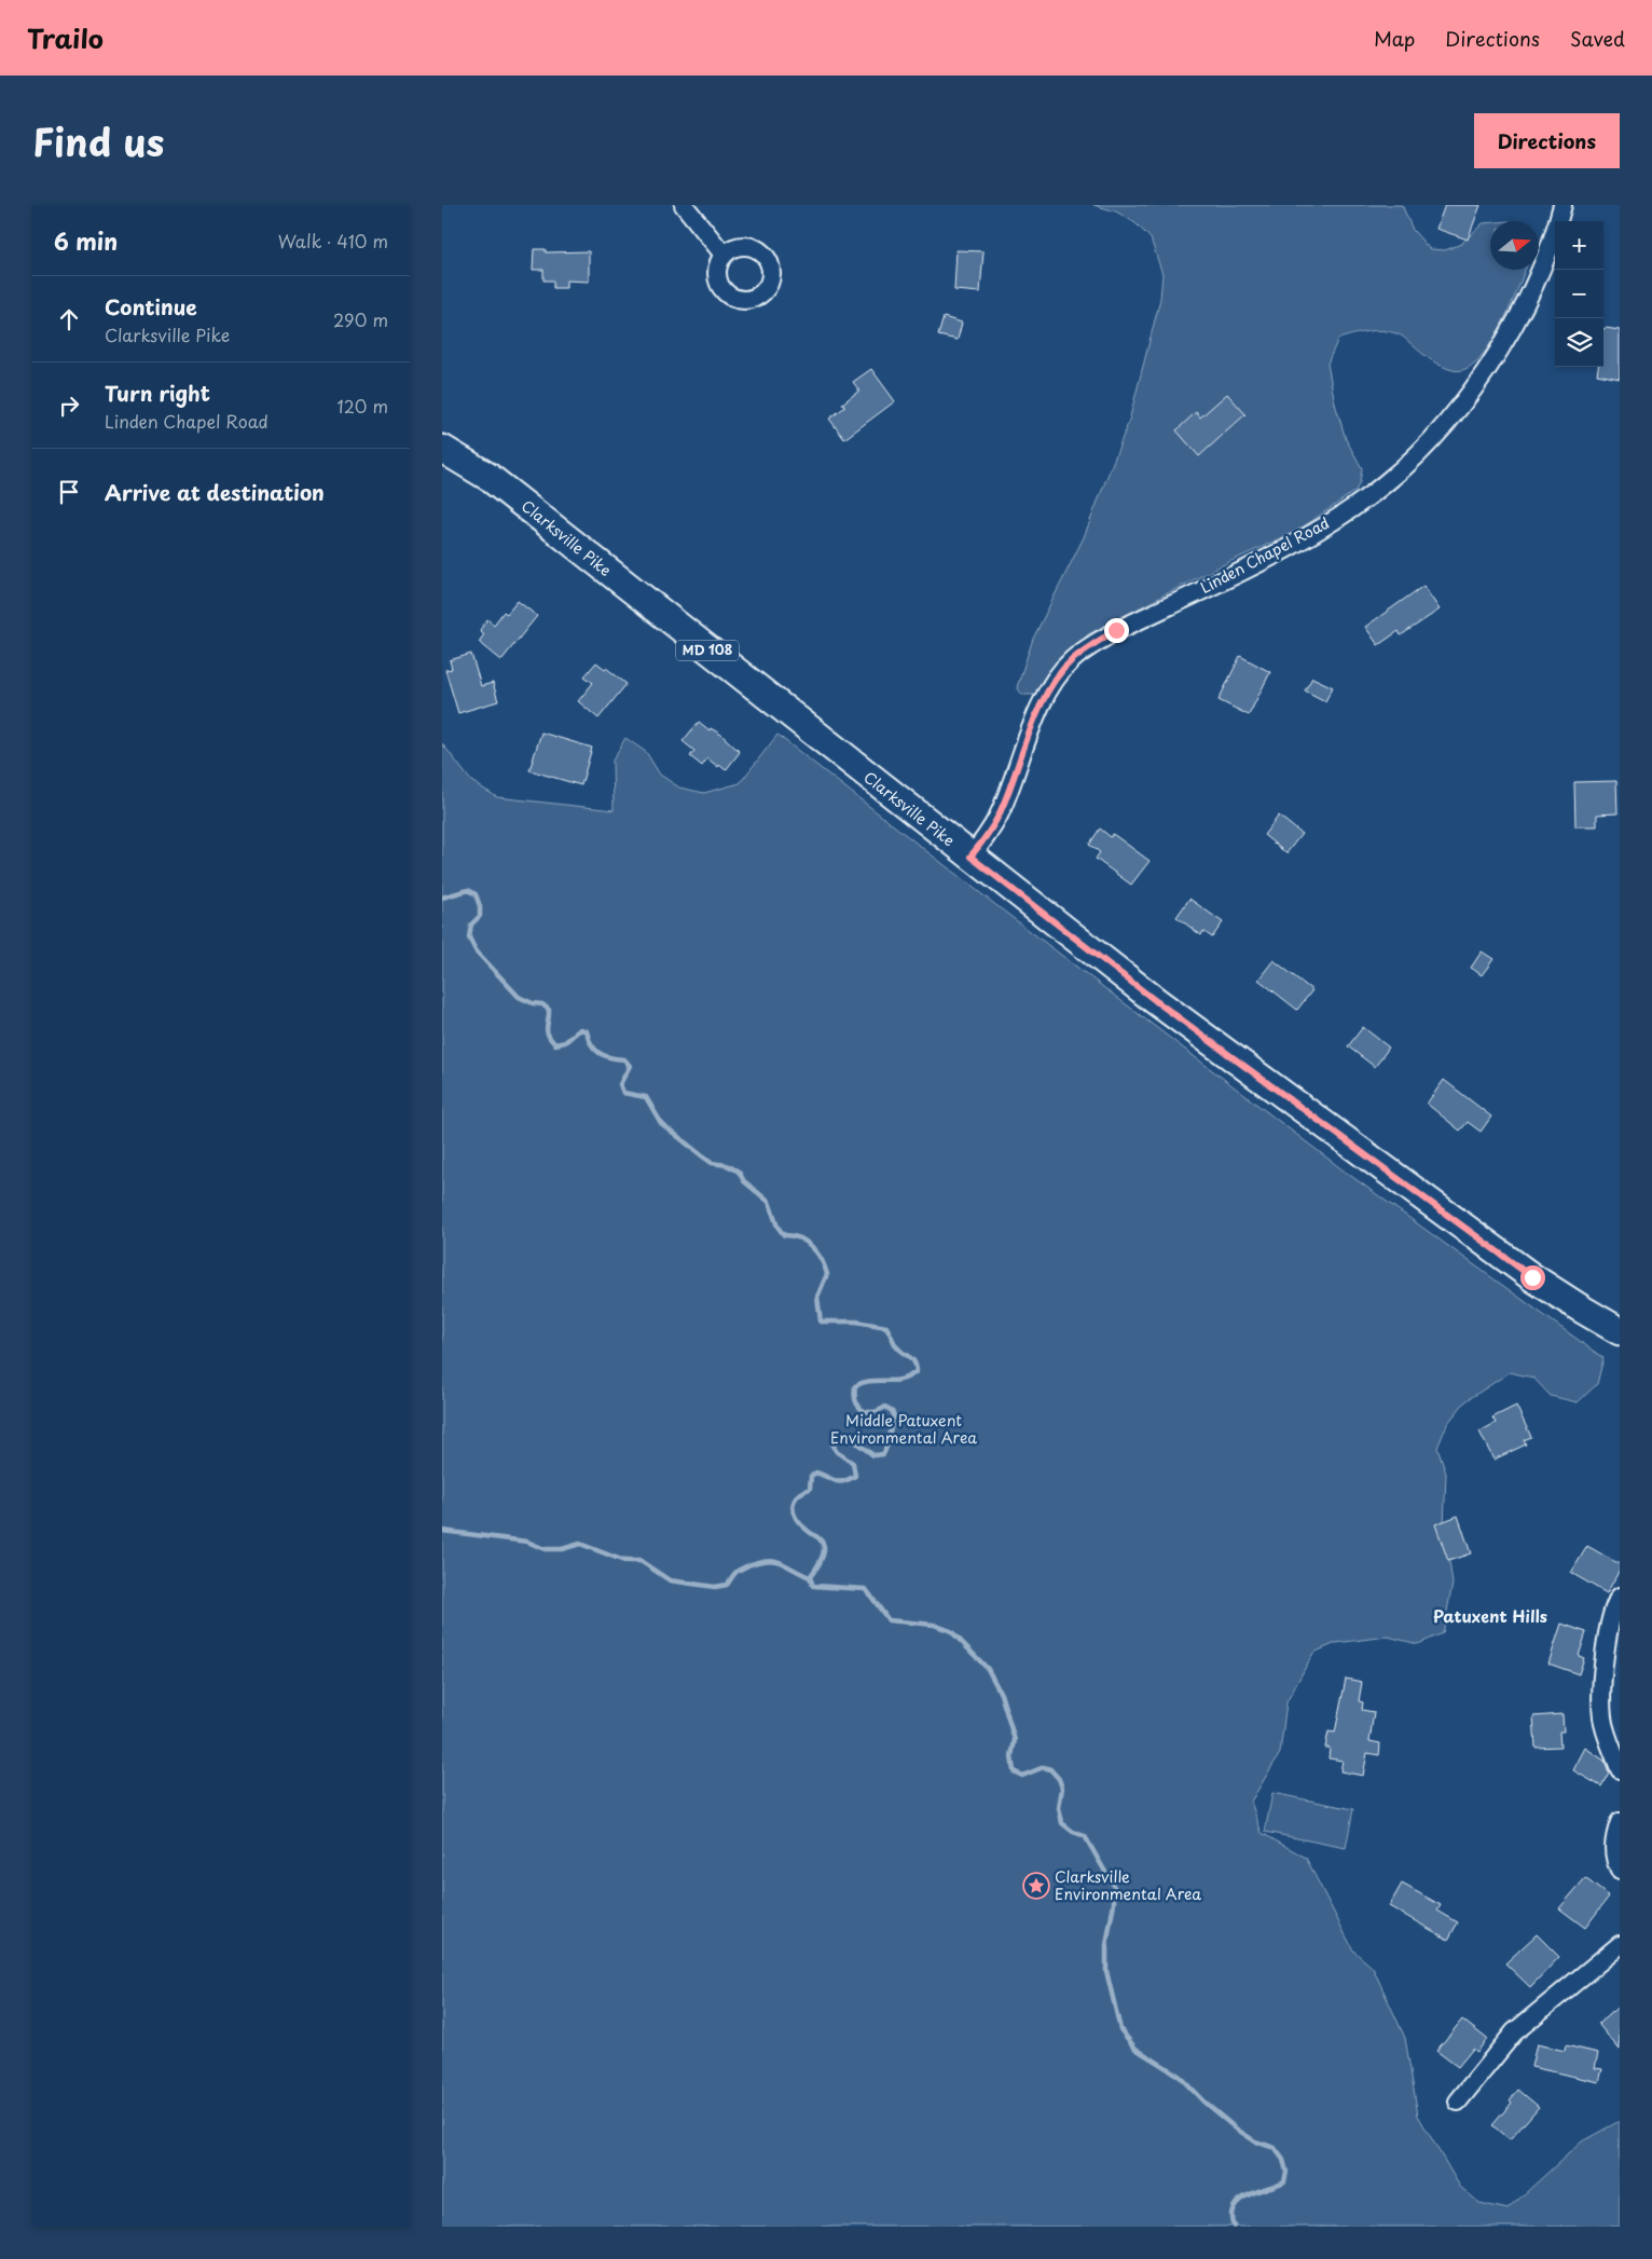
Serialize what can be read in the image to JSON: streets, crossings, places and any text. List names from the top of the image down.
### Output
{
  "streets": {
    "main road": ["Clarksville Pike", "MD 108"],
    "street": ["Linden Chapel Road"]
  },
  "crossings": [
    ["Clarksville Pike", "Linden Chapel Road"]
  ],
  "districts": ["Patuxent Hills"],
  "parks": ["Middle Patuxent Environmental Area"],
  "places": {
    "place": ["Clarksville Environmental Area"]
  },
  "north": "right",
  "page": {
    "header": "Trailo",
    "nav": ["Map", "Directions", "Saved"],
    "title": "Find us",
    "buttons": "Directions",
    "heading": ["6 min", "Walk · 410 m"],
    "map_buttons": ["+", "−"],
    "list": [
      ["Continue", "Clarksville Pike", "290 m"],
      ["Turn right", "Linden Chapel Road", "120 m"],
      "Arrive at destination"
    ]
  }
}
